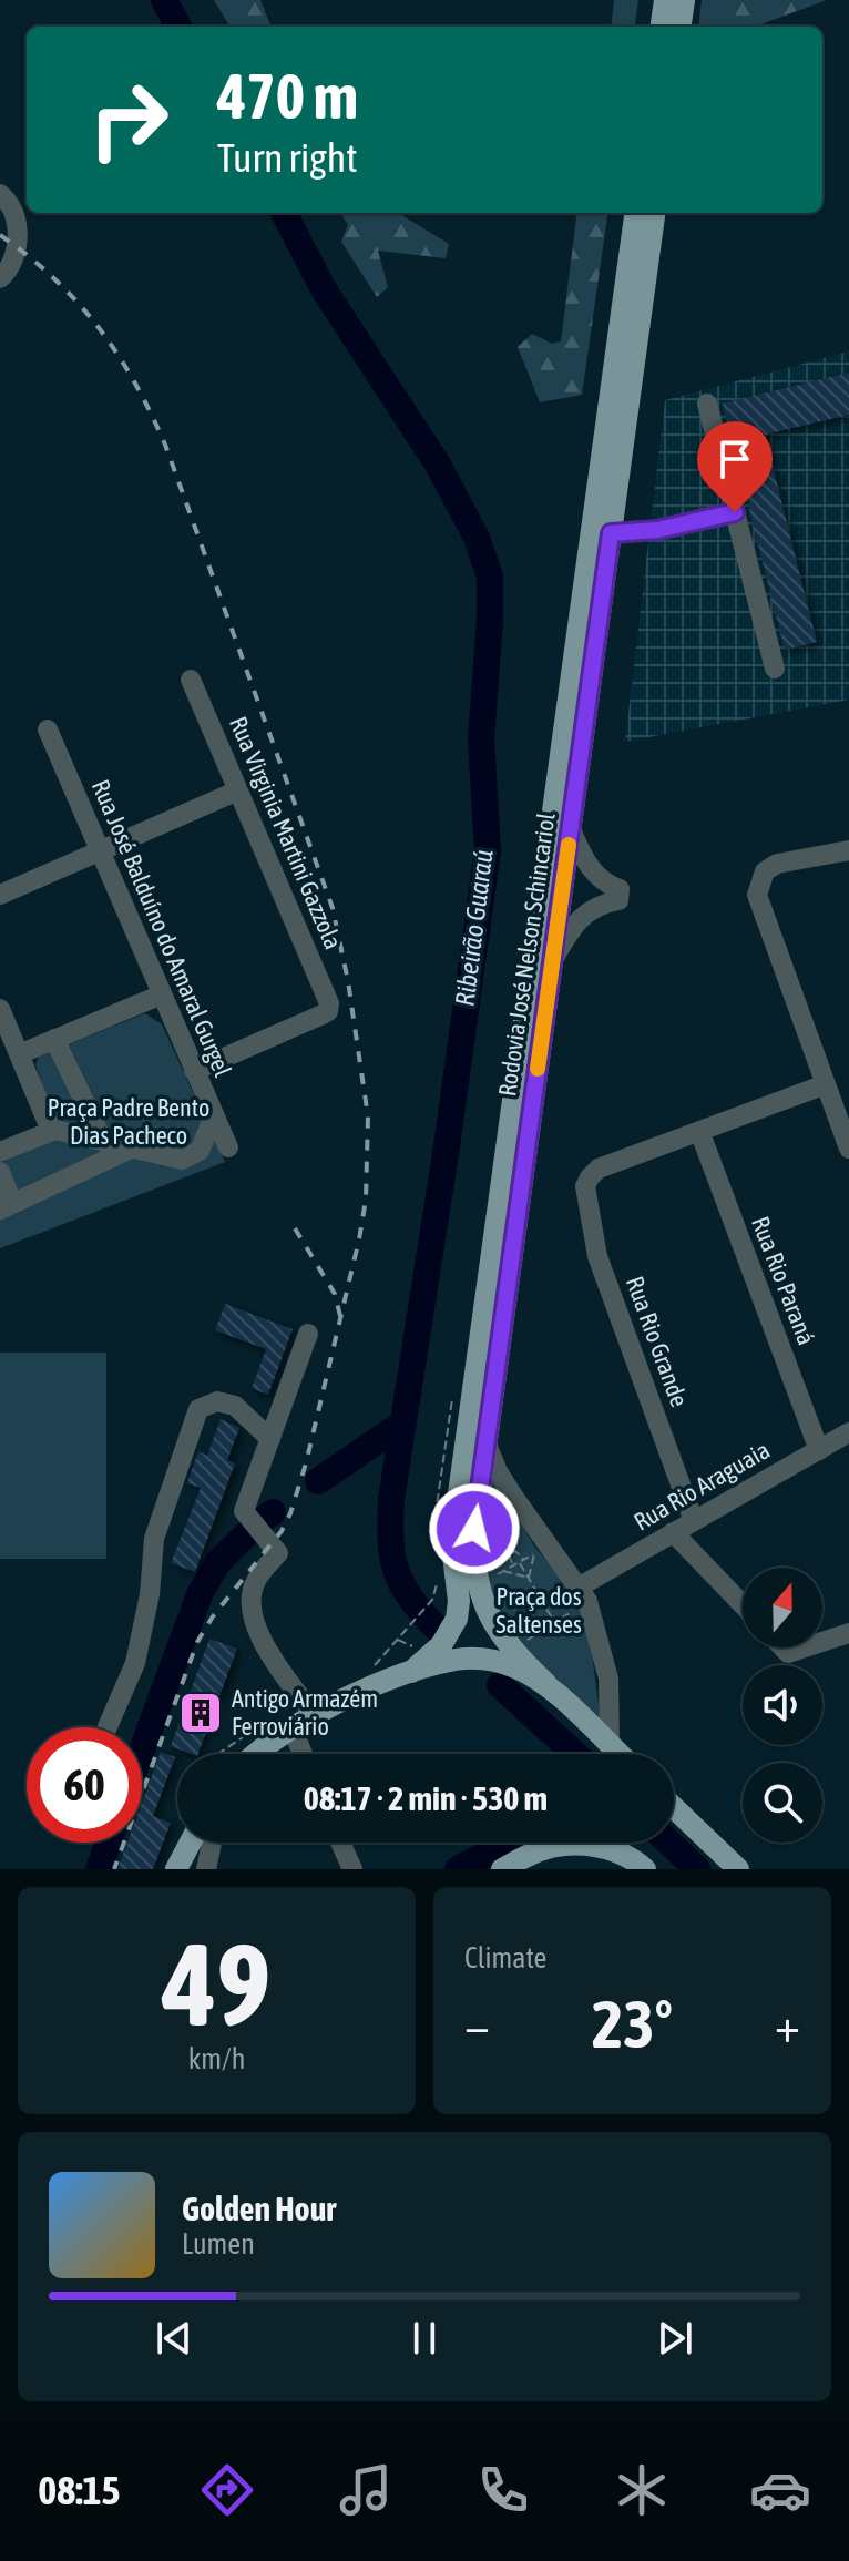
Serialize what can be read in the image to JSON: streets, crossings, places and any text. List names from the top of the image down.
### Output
{
  "streets": {
    "main road": ["Rodovia José Nelson Schincariol"],
    "street": [
      "Rua Virginia Martini Gazzola",
      "Rua José Balduíno do Amaral Gurgel",
      "Rua Rio Paraná",
      "Rua Rio Grande",
      "Rua Rio Araguaia"
    ]
  },
  "crossings": [
    ["Rua Virginia Martini Gazzola", "Rua José Balduíno do Amaral Gurgel"],
    ["Rua Rio Paraná", "Rua Rio Grande"],
    ["Rua Rio Paraná", "Rua Rio Araguaia"],
    ["Rua Rio Grande", "Rua Rio Araguaia"]
  ],
  "water": ["Ribeirão Guaraú"],
  "parks": ["Praça Padre Bento Dias Pacheco", "Praça dos Saltenses"],
  "places": {
    "building": ["Antigo Armazém Ferroviário"]
  },
  "north": "top",
  "page": {
    "turn": ["470 m", "Turn right"],
    "limit": "60",
    "trip": "08:17 · 2 min · 530 m",
    "tile": [
      ["49", "km/h"],
      "Climate"
    ],
    "heat": ["−", "23°", "+"],
    "song": ["Golden Hour", "Lumen"],
    "tabs": "08:15"
  }
}
